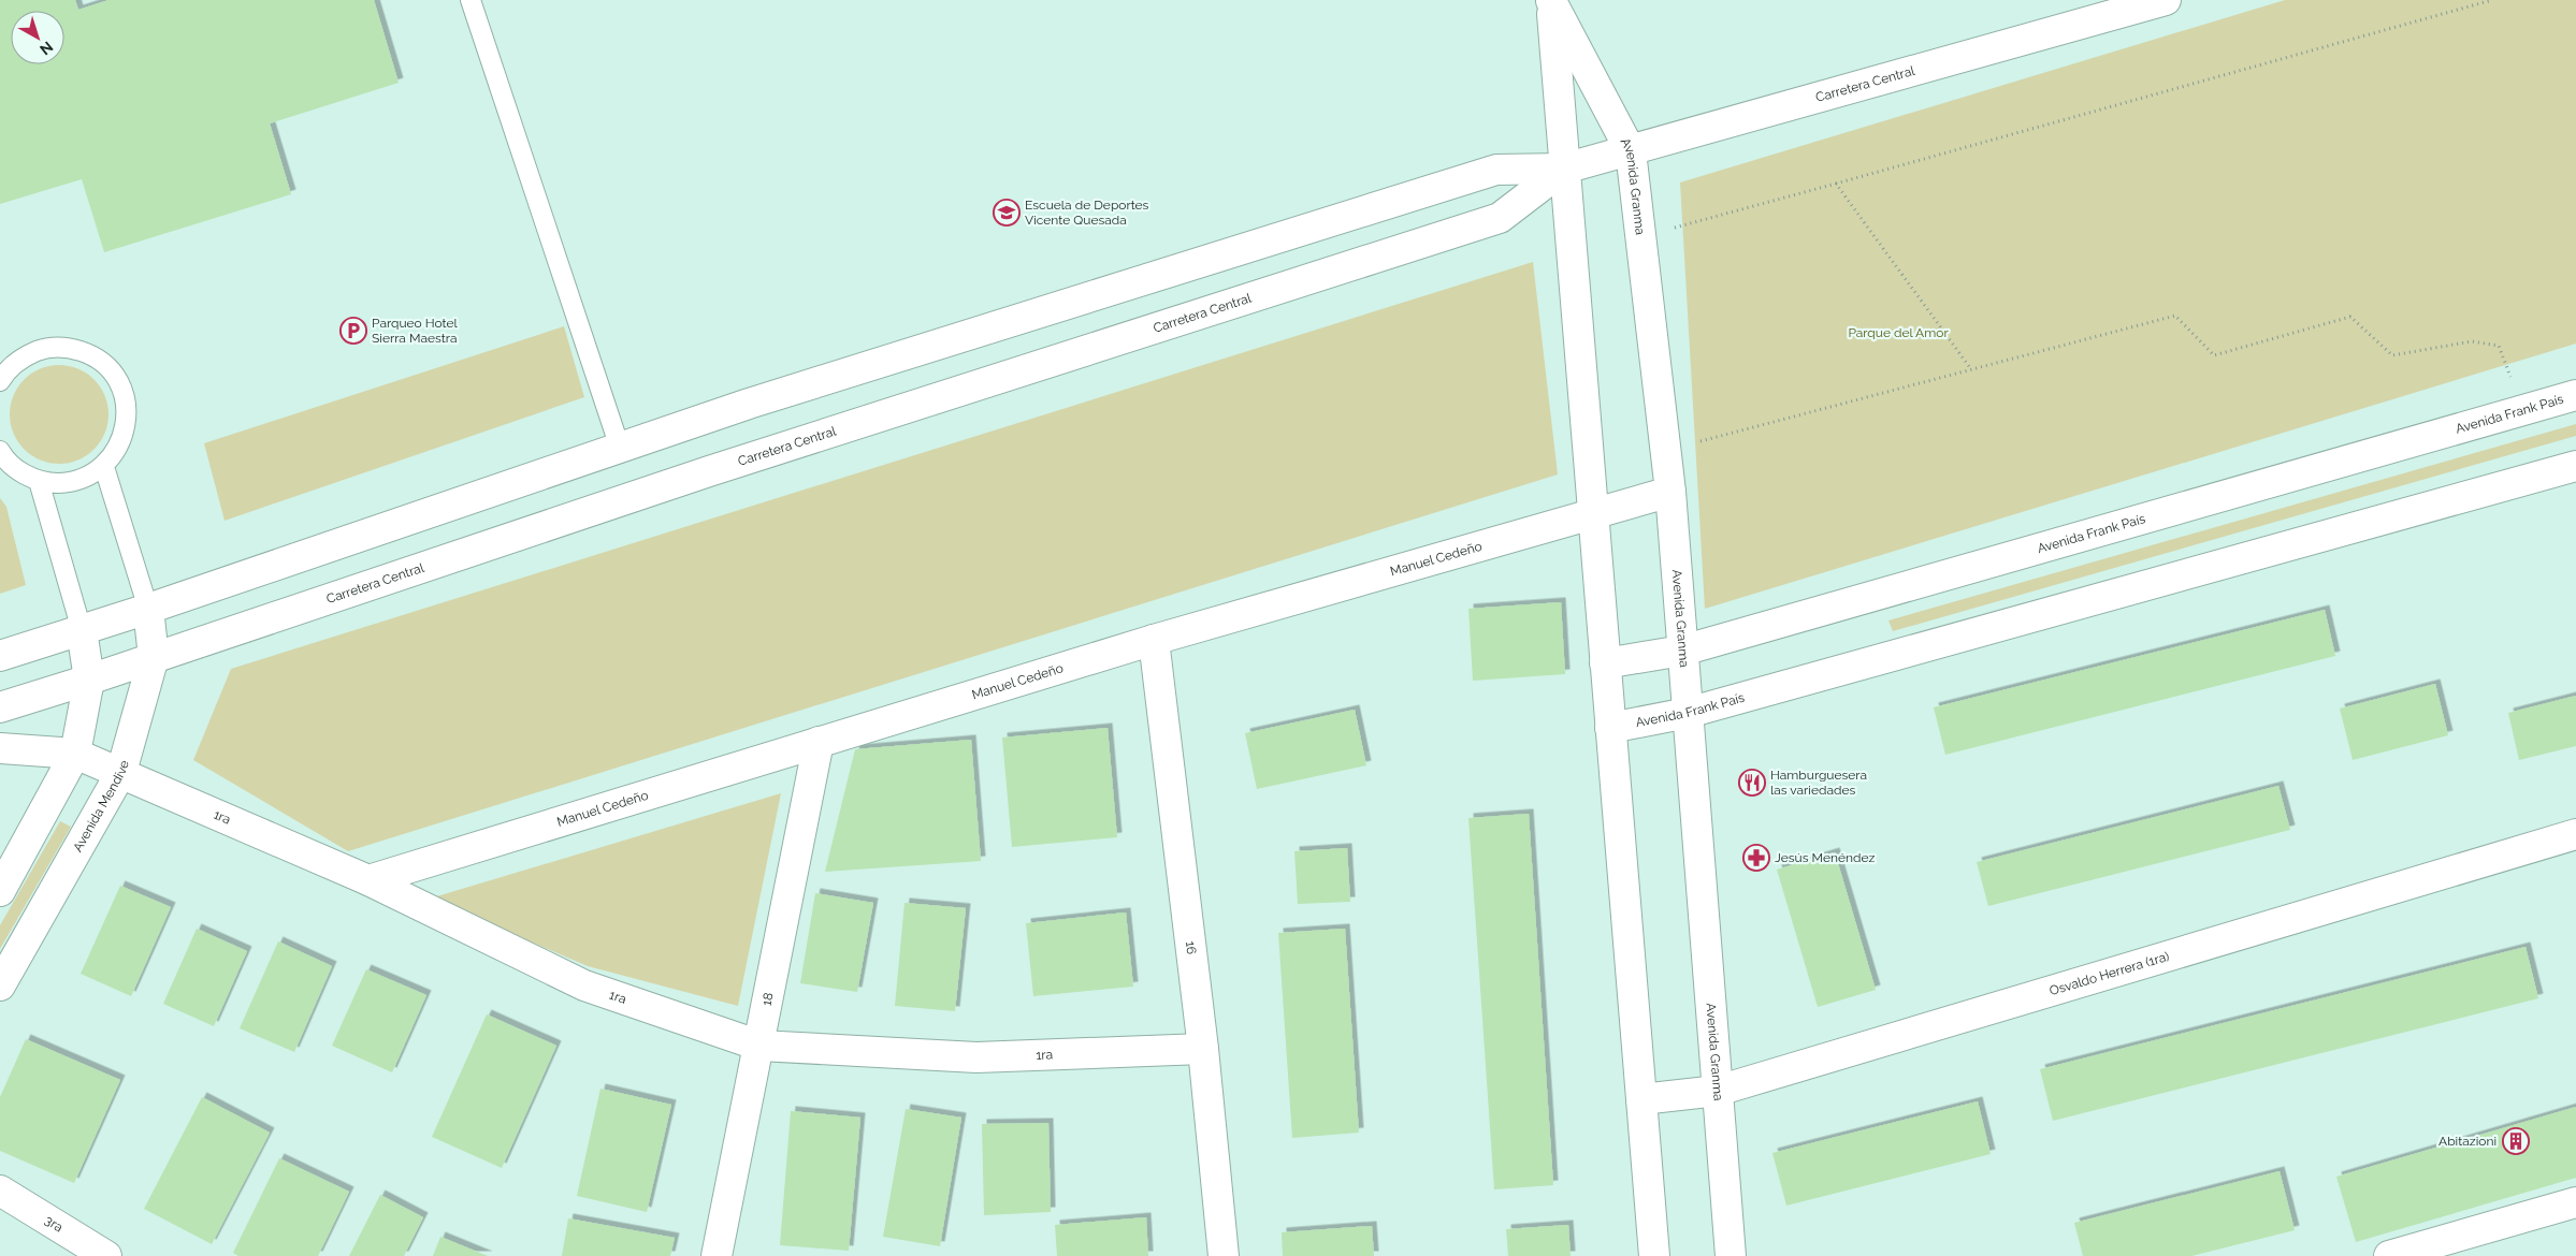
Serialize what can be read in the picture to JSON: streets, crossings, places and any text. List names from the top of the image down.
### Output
{
  "streets": {
    "main road": [
      "Carretera Central",
      "Avenida Granma",
      "Avenida Frank País",
      "Manuel Cedeño",
      "Avenida Mendive",
      "1ra",
      "16",
      "Osvaldo Herrera (1ra)",
      "18",
      "3ra"
    ]
  },
  "crossings": [
    ["Carretera Central", "Avenida Granma"],
    ["Carretera Central", "Avenida Mendive"],
    ["Avenida Granma", "Avenida Frank País"],
    ["Avenida Granma", "Manuel Cedeño"],
    ["Avenida Granma", "Osvaldo Herrera (1ra)"],
    ["Manuel Cedeño", "1ra"],
    ["Manuel Cedeño", "16"],
    ["Manuel Cedeño", "18"],
    ["Avenida Mendive", "1ra"],
    ["1ra", "16"],
    ["1ra", "18"]
  ],
  "parks": ["Parque del Amor"],
  "places": {
    "school or university": ["Escuela de Deportes Vicente Quesada"],
    "parking": ["Parqueo Hotel Sierra Maestra"],
    "restaurant": ["Hamburguesera las variedades"],
    "pharmacy": ["Jesús Menéndez"],
    "building": ["Abitazioni"]
  },
  "north": "bottom right"
}
